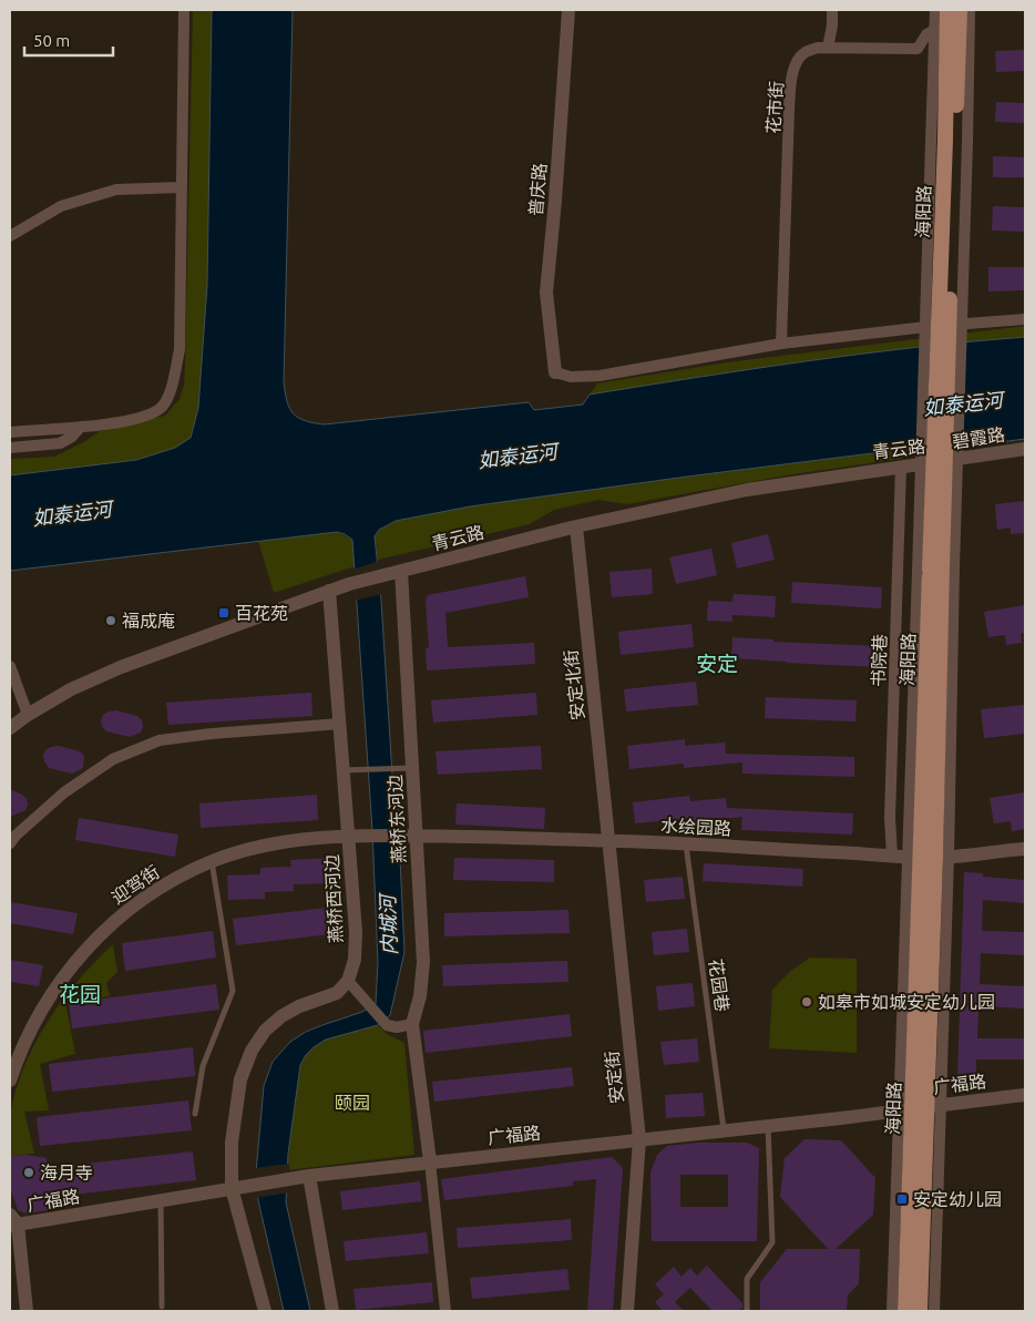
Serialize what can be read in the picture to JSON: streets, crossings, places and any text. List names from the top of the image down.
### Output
{
  "streets": {
    "main road": ["海阳路"],
    "street": [
      "花市街",
      "普庆路",
      "碧霞路",
      "青云路",
      "书院巷",
      "安定北街",
      "燕桥东河边",
      "水绘园路",
      "迎驾街",
      "燕桥西河边",
      "安定街",
      "广福路"
    ],
    "lane": ["花园巷"]
  },
  "crossings": [
    ["花市街", "海阳路"],
    ["海阳路", "书院巷"],
    ["海阳路", "水绘园路"],
    ["海阳路", "广福路"],
    ["碧霞路", "青云路"],
    ["青云路", "书院巷"],
    ["青云路", "安定北街"],
    ["青云路", "燕桥东河边"],
    ["青云路", "燕桥西河边"],
    ["书院巷", "水绘园路"],
    ["安定北街", "水绘园路"],
    ["安定北街", "安定街"],
    ["燕桥东河边", "水绘园路"],
    ["燕桥东河边", "广福路"],
    ["水绘园路", "迎驾街"],
    ["水绘园路", "花园巷"],
    ["水绘园路", "安定街"],
    ["迎驾街", "燕桥西河边"],
    ["花园巷", "广福路"],
    ["安定街", "广福路"]
  ],
  "districts": ["安定", "花园"],
  "water": ["如泰运河", "内城河"],
  "parks": ["颐园"],
  "places": {
    "transit": ["百花苑", "安定幼儿园"],
    "other": ["福成庵", "如皋市如城安定幼儿园", "海月寺"]
  },
  "scale_bar": "50 m"
}
